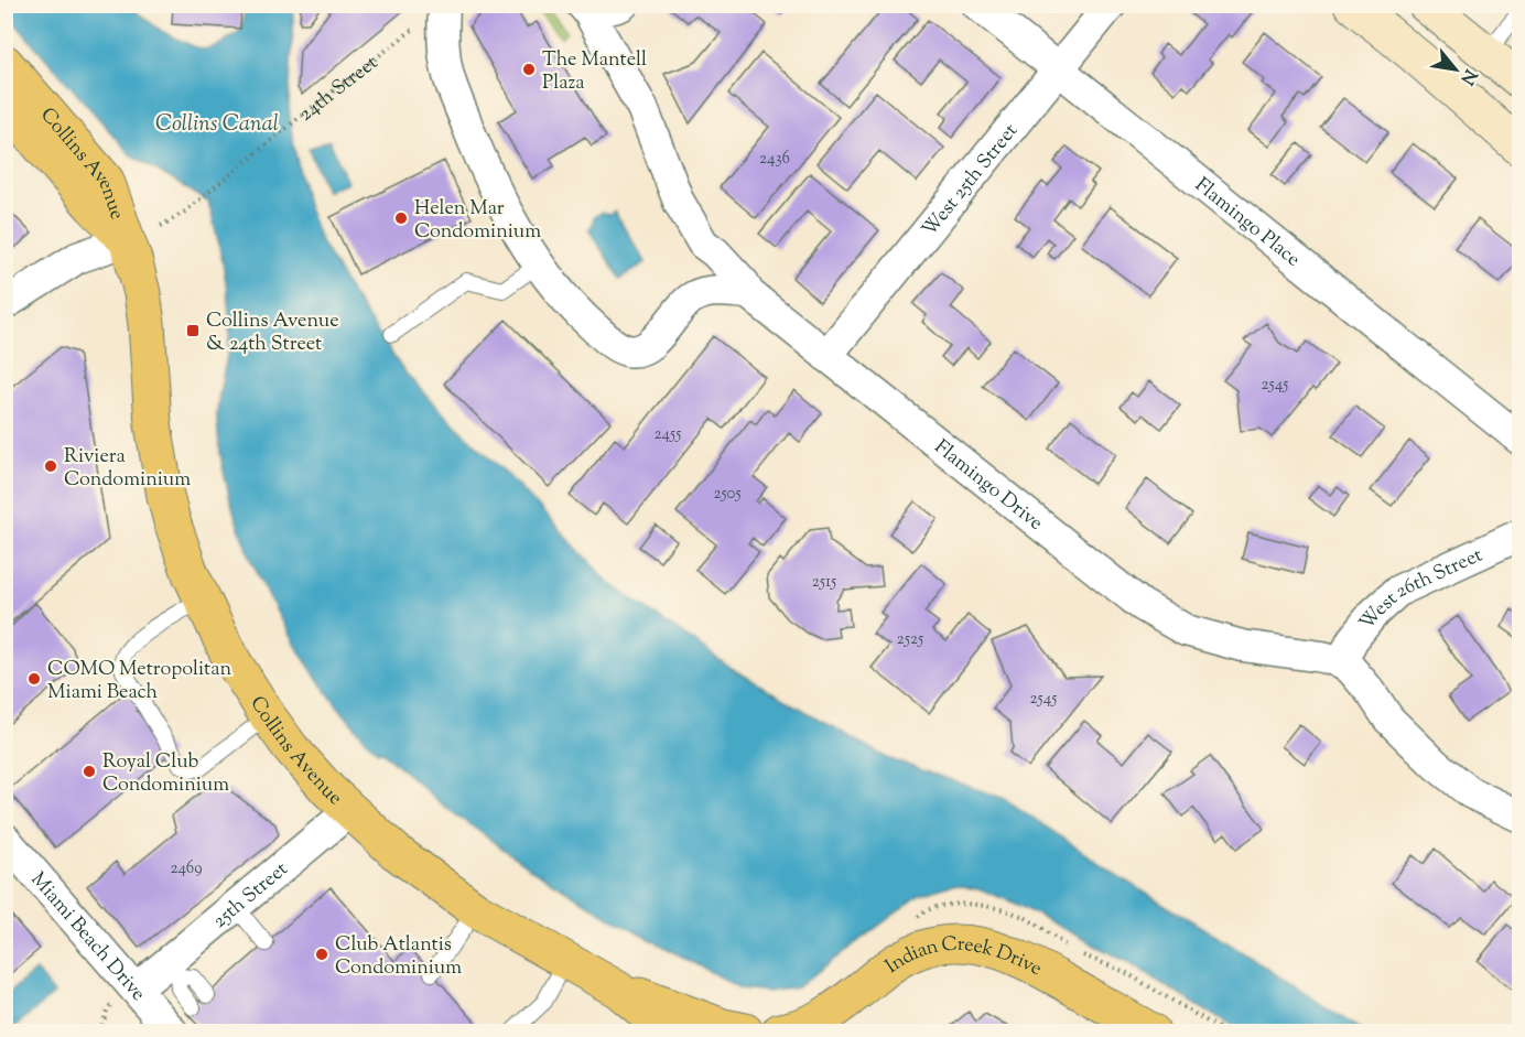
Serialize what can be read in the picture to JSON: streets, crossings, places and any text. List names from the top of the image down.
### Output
{
  "streets": {
    "main road": ["Collins Avenue", "Indian Creek Drive"],
    "street": [
      "West 25th Street",
      "Flamingo Place",
      "Flamingo Drive",
      "West 26th Street",
      "25th Street",
      "Miami Beach Drive"
    ],
    "path": ["24th Street"]
  },
  "crossings": [
    ["Collins Avenue", "25th Street"],
    ["West 25th Street", "Flamingo Place"],
    ["West 25th Street", "Flamingo Drive"],
    ["Flamingo Drive", "West 26th Street"]
  ],
  "water": ["Collins Canal"],
  "places": {
    "other": [
      "The Mantell Plaza",
      "Helen Mar Condominium",
      "Riviera Condominium",
      "COMO Metropolitan Miami Beach",
      "Royal Club Condominium",
      "Club Atlantis Condominium"
    ],
    "transit": ["Collins Avenue & 24th Street"]
  },
  "house_numbers": [
    "2436",
    "2545",
    "2455",
    "2505",
    "2515",
    "2525",
    "2545",
    "2469"
  ],
  "north": "bottom right"
}
